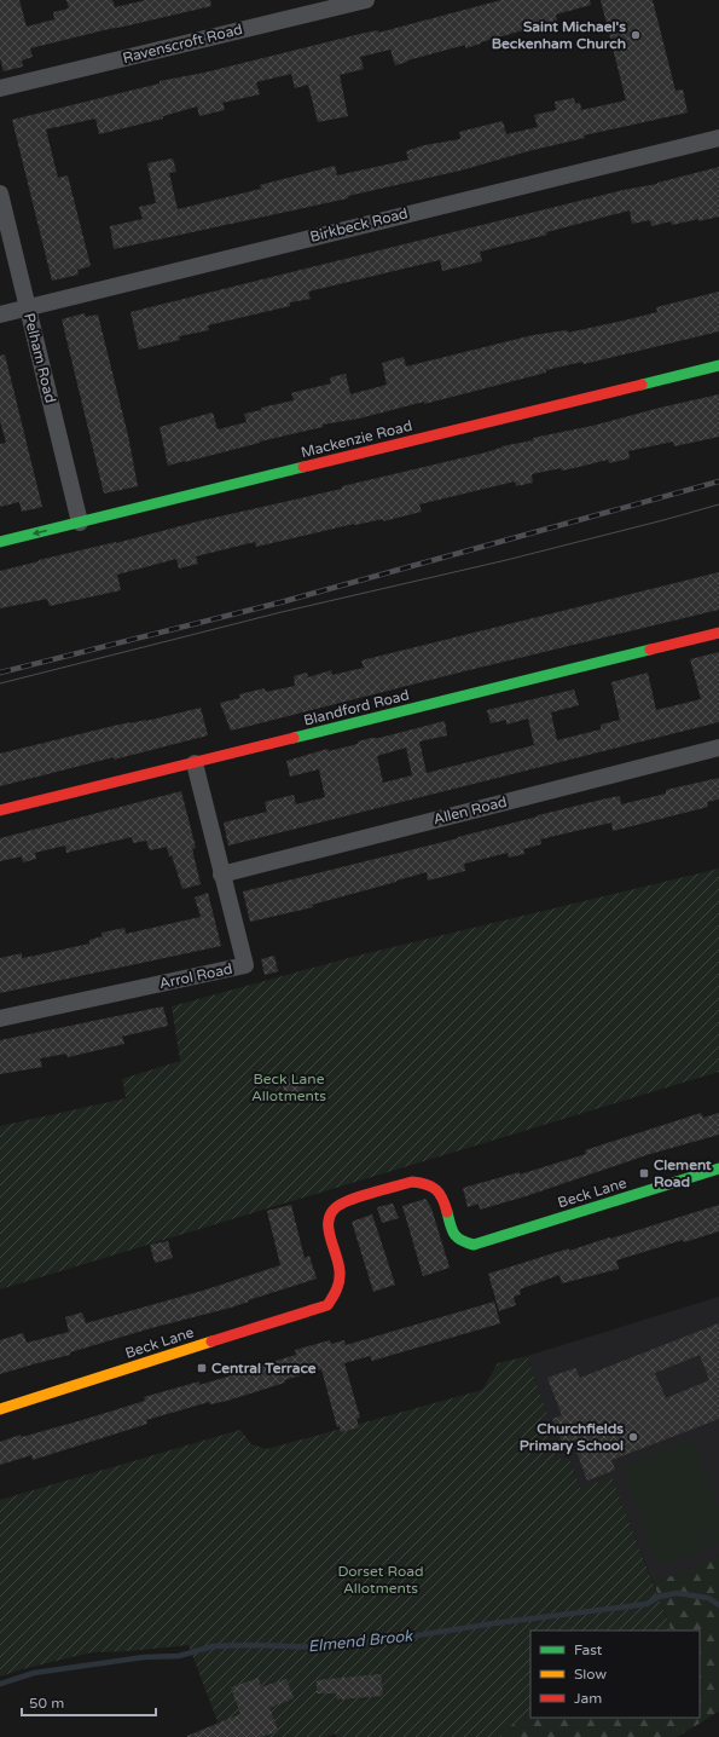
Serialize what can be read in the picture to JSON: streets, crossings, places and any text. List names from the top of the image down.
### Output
{
  "streets": {
    "street": [
      "Ravenscroft Road",
      "Birkbeck Road",
      "Pelham Road",
      "Mackenzie Road",
      "Blandford Road",
      "Allen Road",
      "Arrol Road",
      "Beck Lane"
    ]
  },
  "crossings": [
    ["Birkbeck Road", "Pelham Road"],
    ["Pelham Road", "Mackenzie Road"],
    ["Blandford Road", "Arrol Road"],
    ["Allen Road", "Arrol Road"]
  ],
  "water": ["Elmend Brook"],
  "parks": ["Beck Lane Allotments", "Dorset Road Allotments"],
  "places": {
    "other": ["Saint Michael's Beckenham Church", "Churchfields Primary School"],
    "transit": ["Clement Road", "Central Terrace"]
  },
  "legend": ["Fast", "Slow", "Jam"],
  "scale_bar": "50 m"
}
